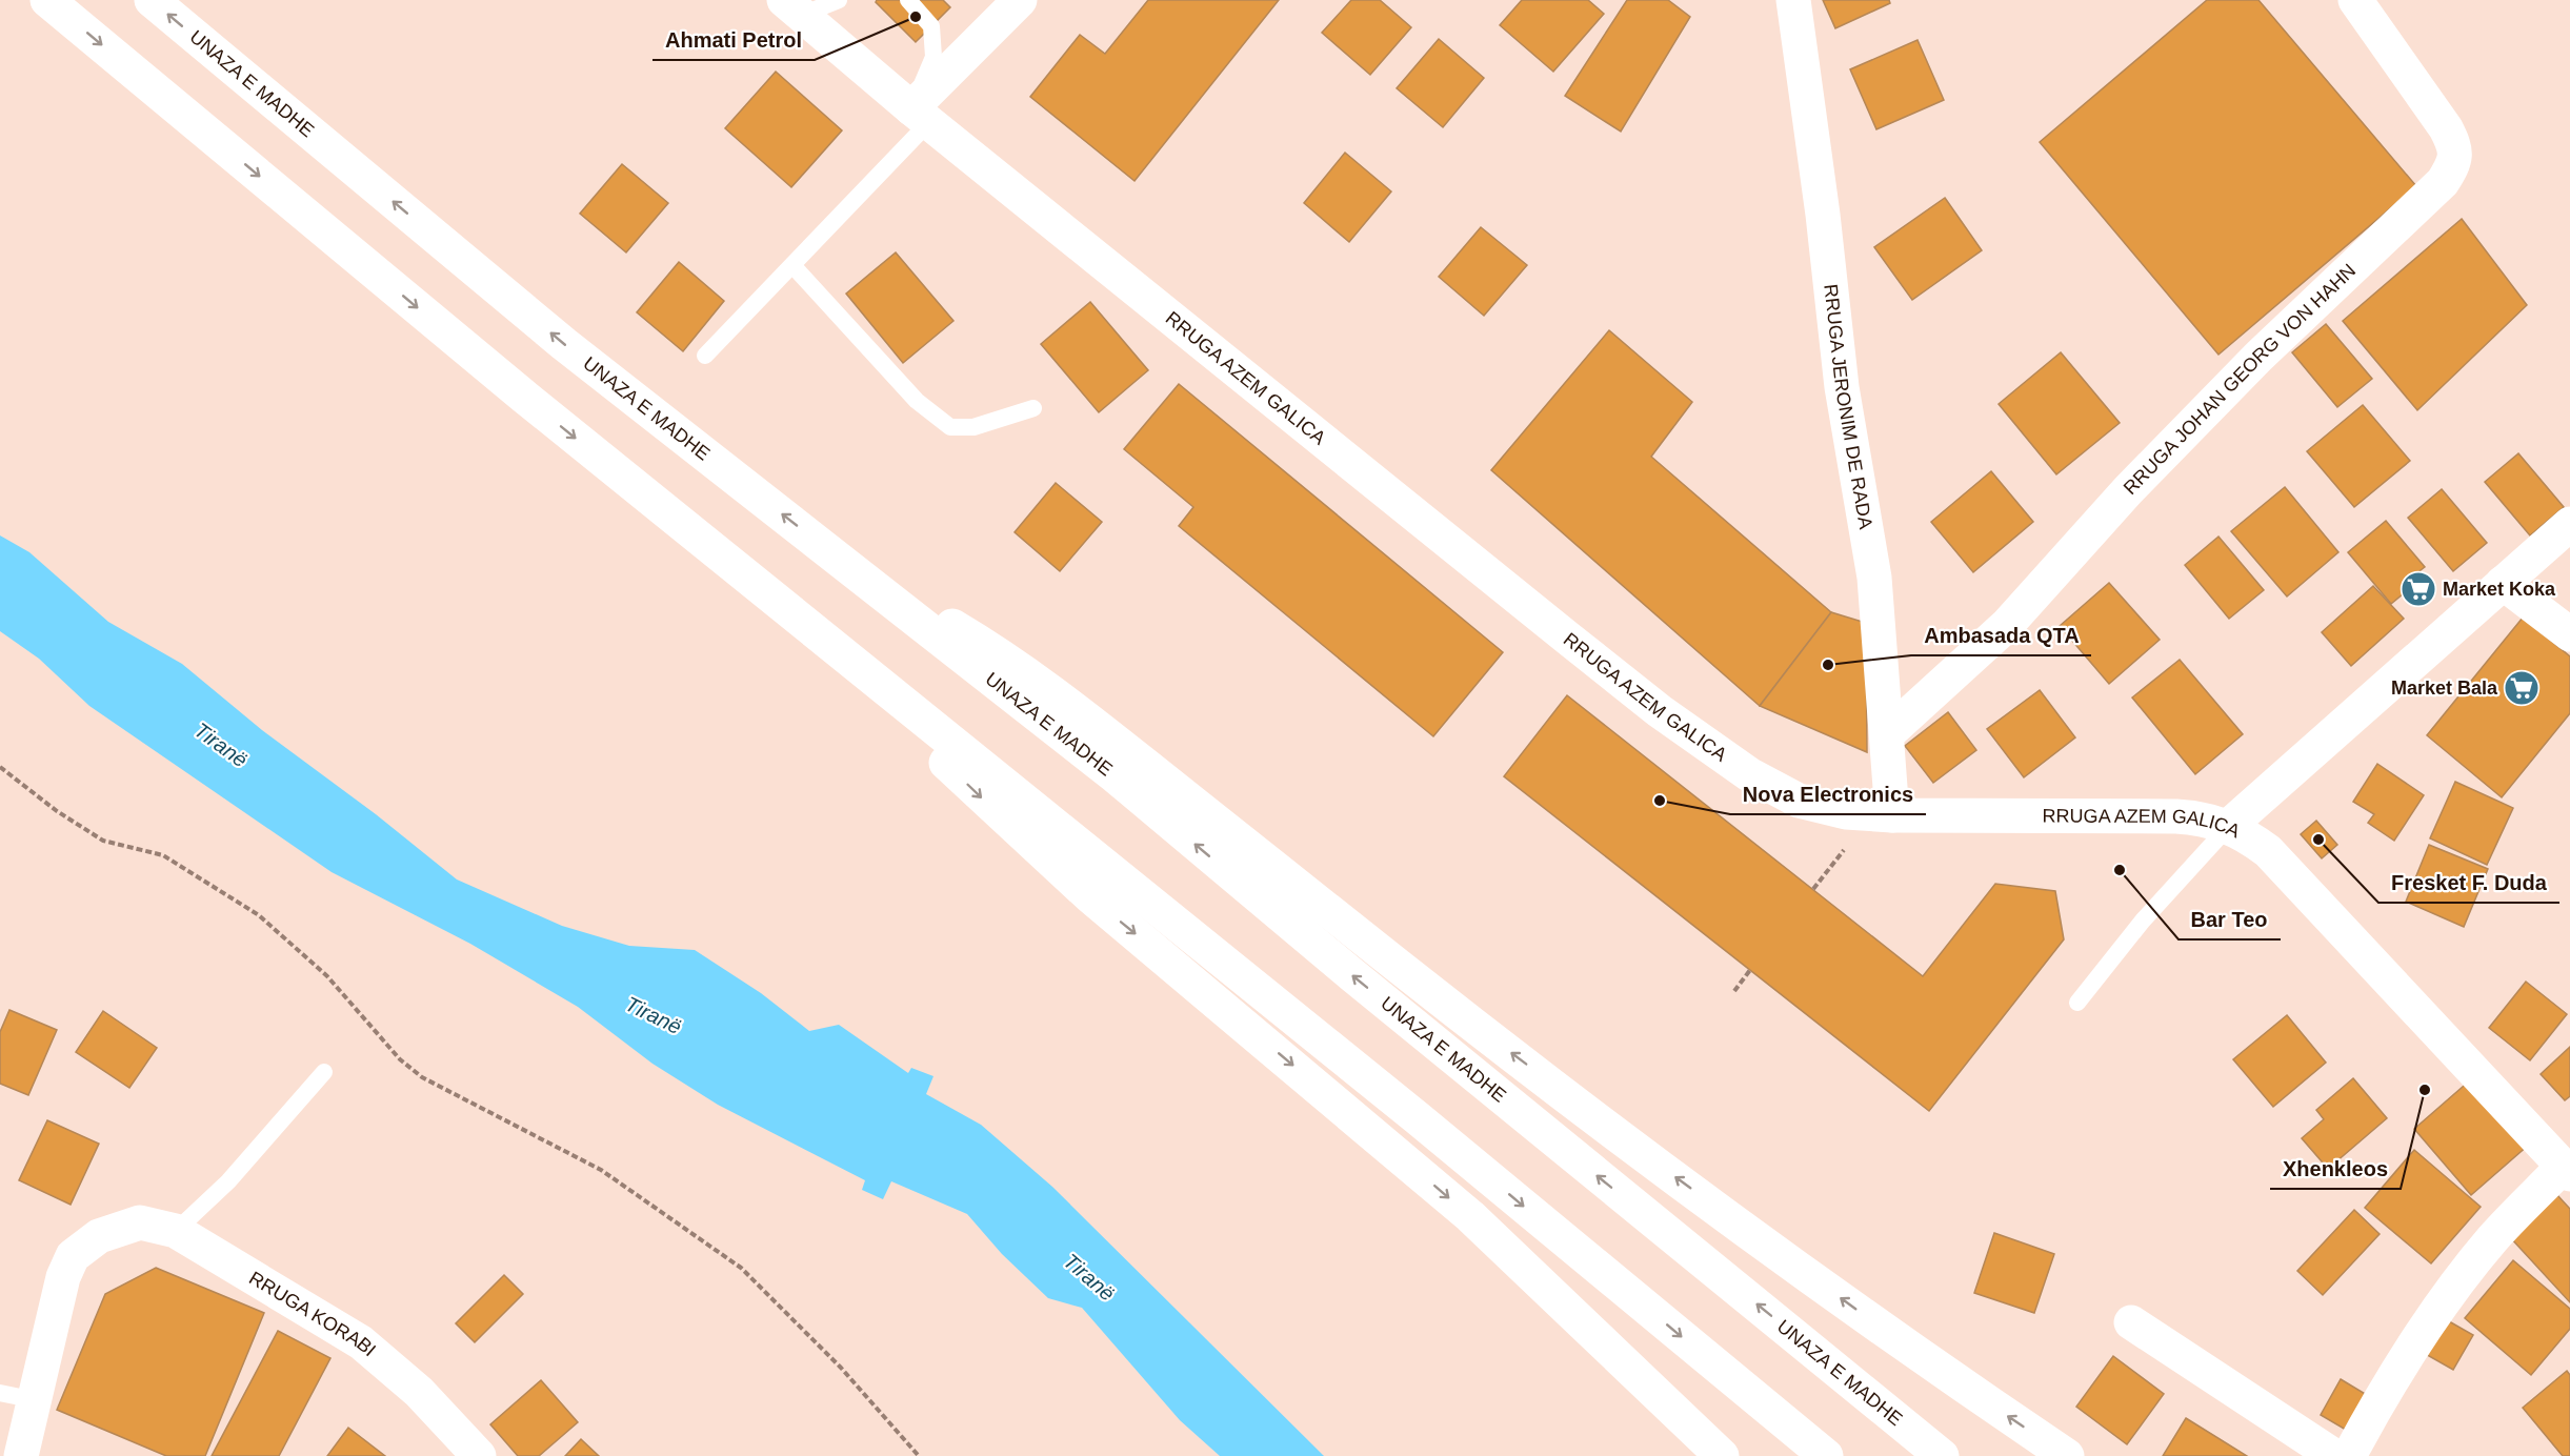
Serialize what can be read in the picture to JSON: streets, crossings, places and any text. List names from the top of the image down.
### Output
{
  "streets": {
    "main road": [
      "UNAZA E MADHE",
      "RRUGA AZEM GALICA",
      "RRUGA JOHAN GEORG VON HAHN",
      "RRUGA JERONIM DE RADA",
      "RRUGA KORABI"
    ]
  },
  "crossings": [
    ["RRUGA AZEM GALICA", "RRUGA JERONIM DE RADA"],
    ["RRUGA JOHAN GEORG VON HAHN", "RRUGA JERONIM DE RADA"]
  ],
  "water": ["Tiranë"],
  "places": {
    "other": [
      "Ahmati Petrol",
      "Ambasada QTA",
      "Nova Electronics",
      "Fresket F. Duda",
      "Bar Teo",
      "Xhenkleos"
    ],
    "supermarket": ["Market Koka", "Market Bala"]
  }
}
